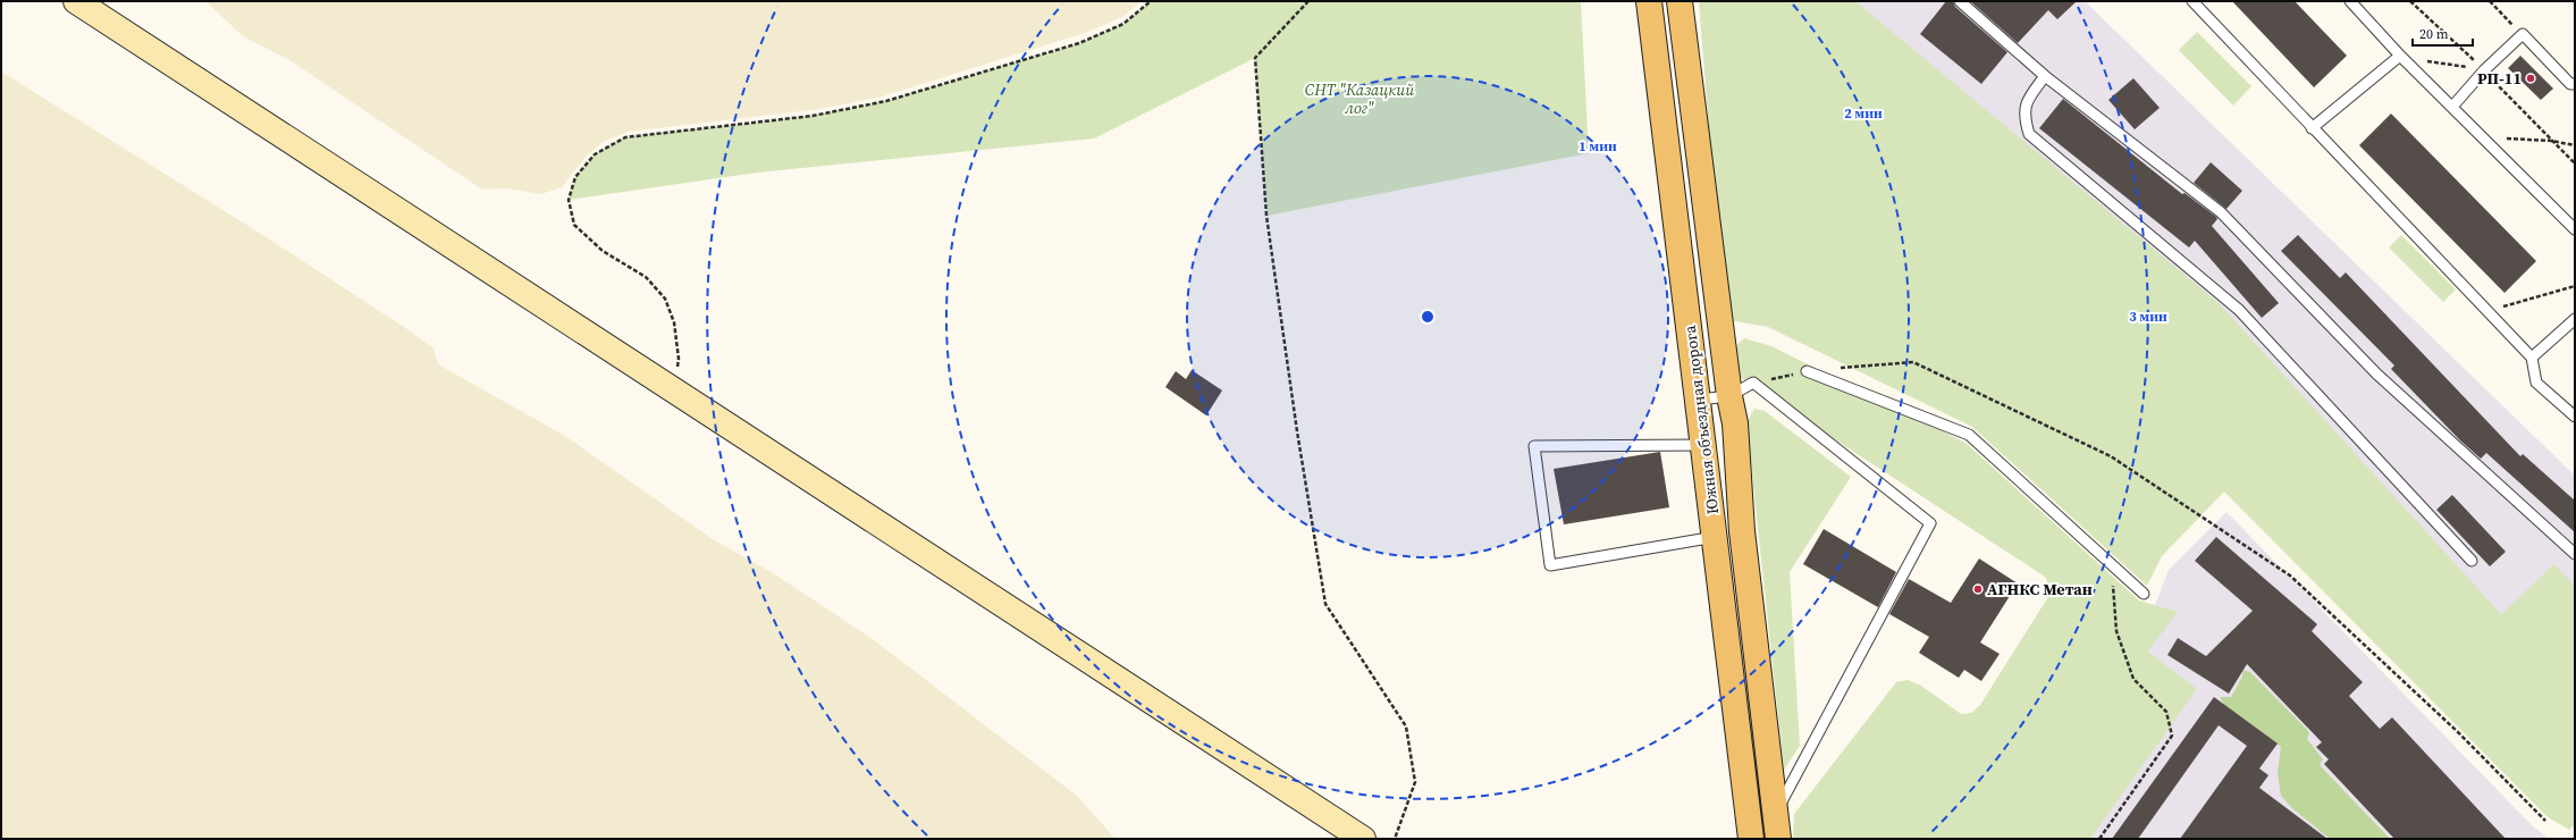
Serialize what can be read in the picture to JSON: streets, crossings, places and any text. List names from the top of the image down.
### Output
{
  "streets": {
    "main road": ["Южная объездная дорога"]
  },
  "parks": ["СНТ \"Казацкий лог\""],
  "places": ["РП-11", "АГНКС Метан"],
  "scale_bar": "20 m",
  "rings": ["2 мин", "1 мин", "3 мин"]
}
